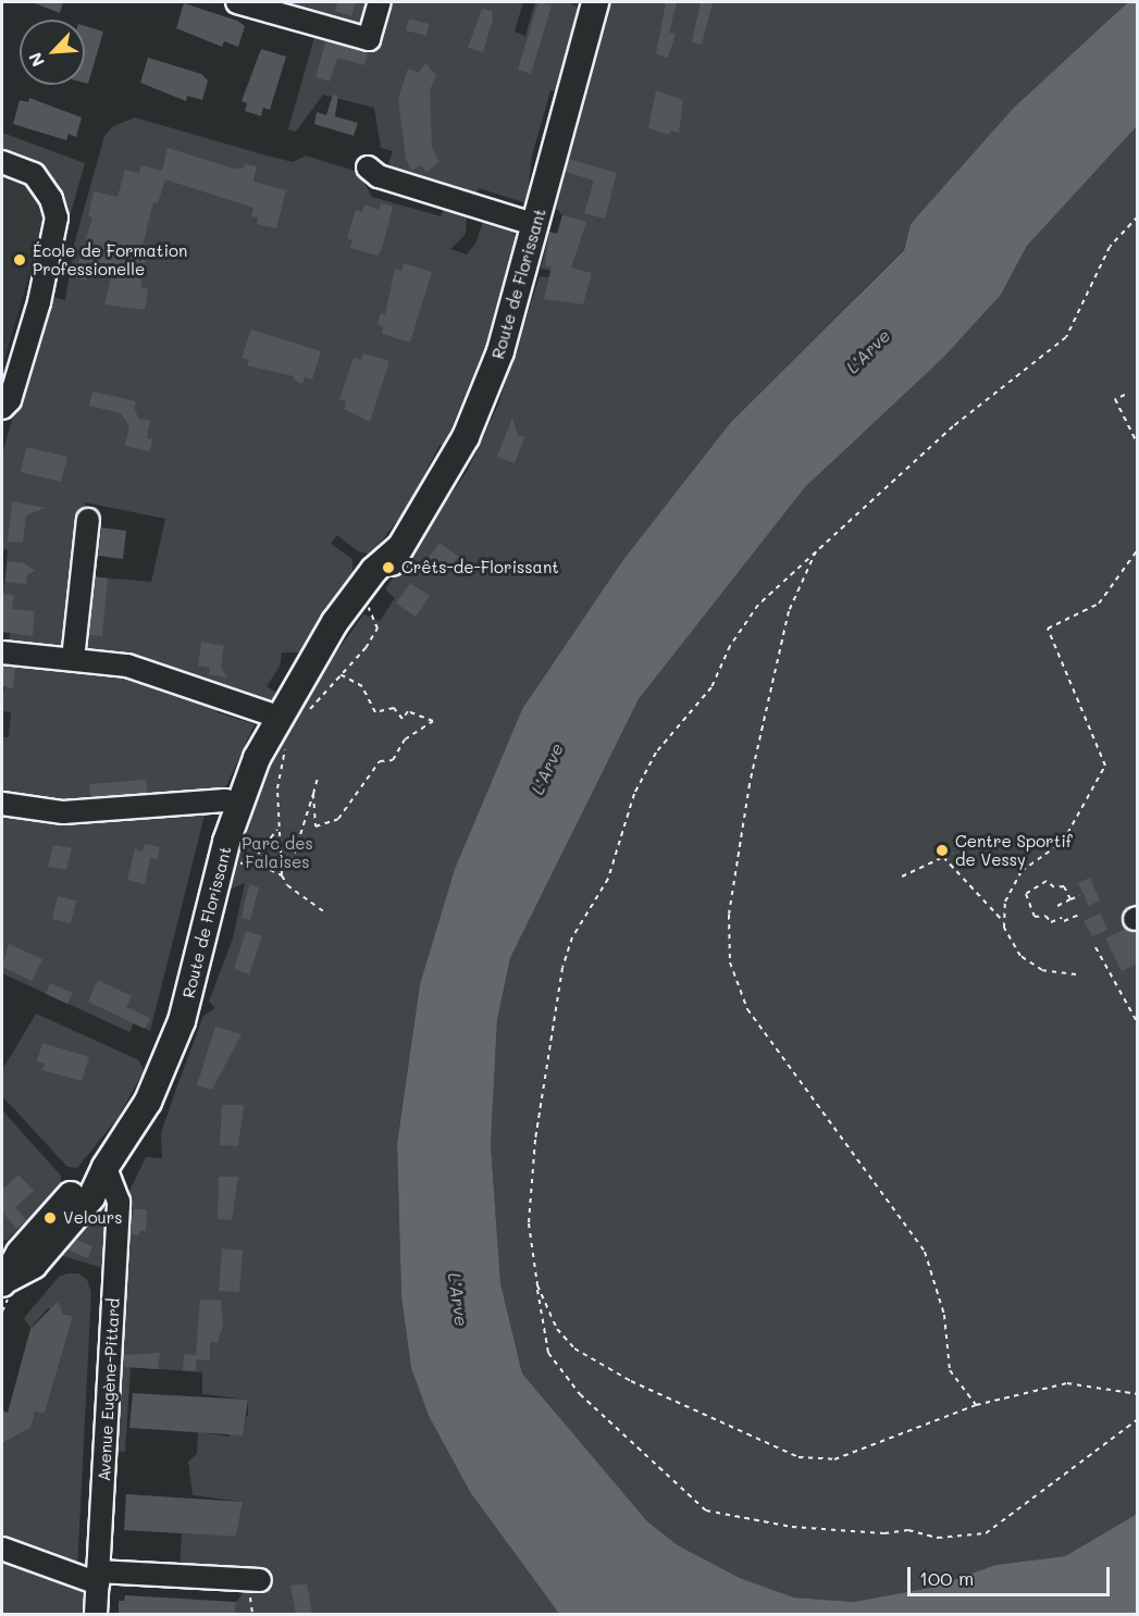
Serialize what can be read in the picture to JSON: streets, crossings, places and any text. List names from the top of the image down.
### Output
{
  "streets": {
    "main road": ["Route de Florissant"],
    "street": ["Avenue Eugène-Pittard"]
  },
  "crossings": [
    ["Route de Florissant", "Avenue Eugène-Pittard"]
  ],
  "water": ["L'Arve"],
  "parks": ["Parc des Falaises"],
  "places": [
    "École de Formation Professionelle",
    "Crêts-de-Florissant",
    "Centre Sportif de Vessy",
    "Velours"
  ],
  "scale_bar": "100 m",
  "north": "bottom left"
}
